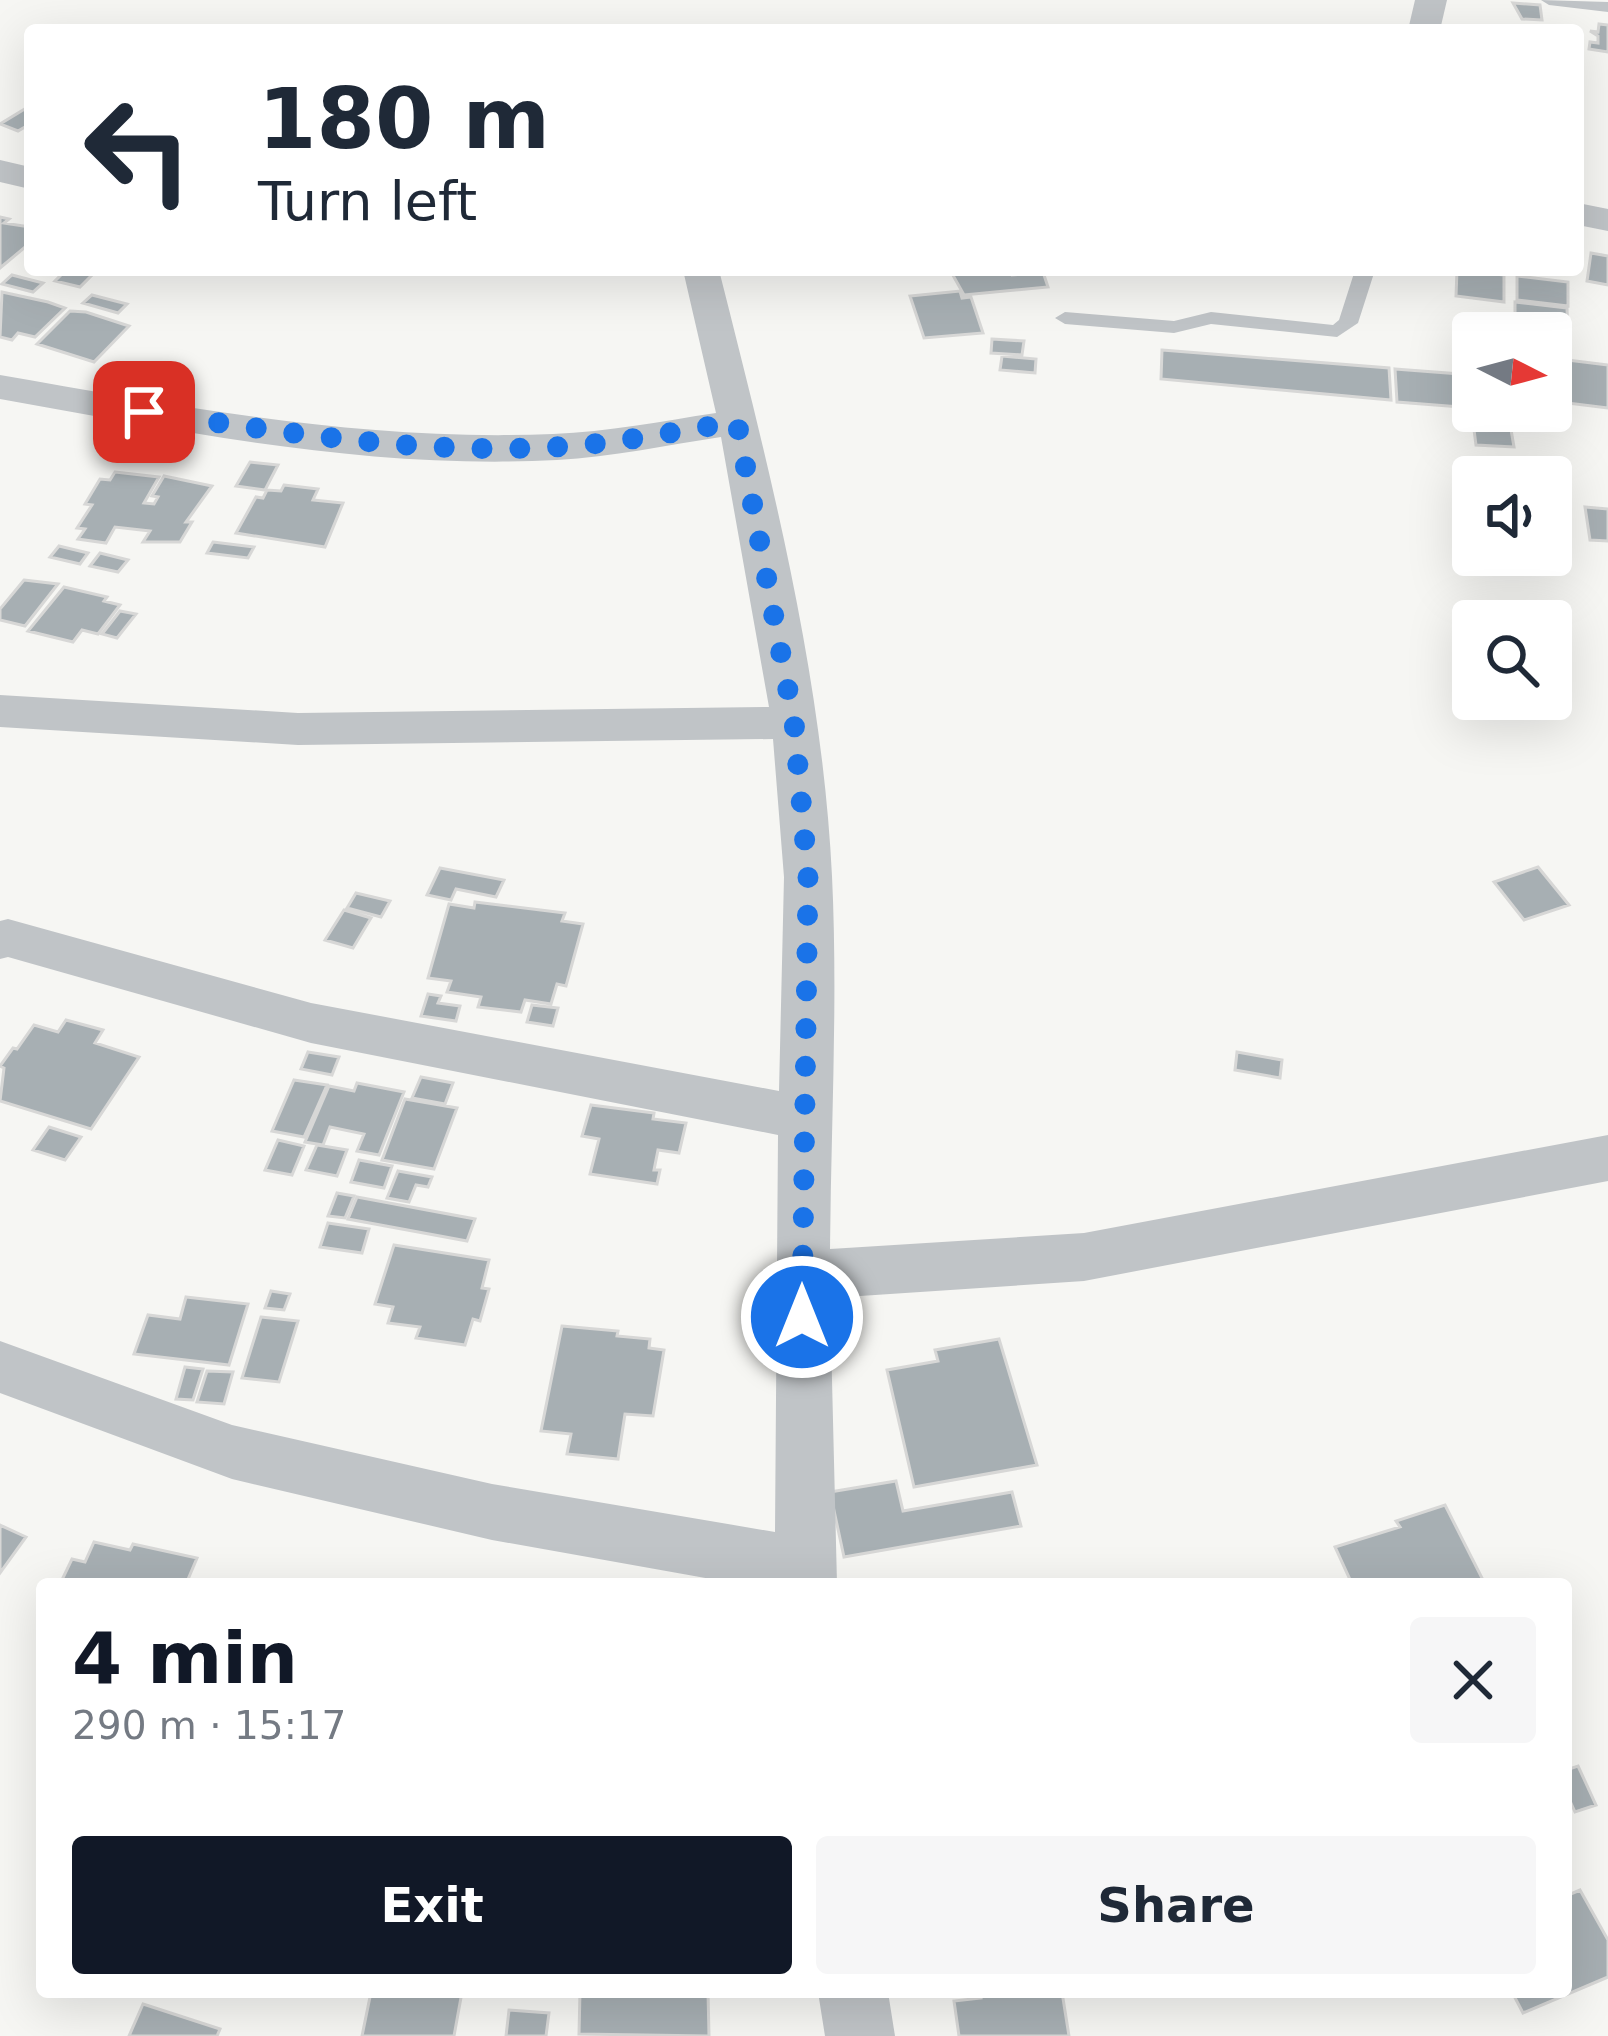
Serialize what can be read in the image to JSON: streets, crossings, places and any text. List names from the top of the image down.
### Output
{
  "north": "right",
  "page": {
    "turn": ["180 m", "Turn left"],
    "heading": ["4 min", "290 m · 15:17"],
    "buttons": ["Exit", "Share"]
  }
}
